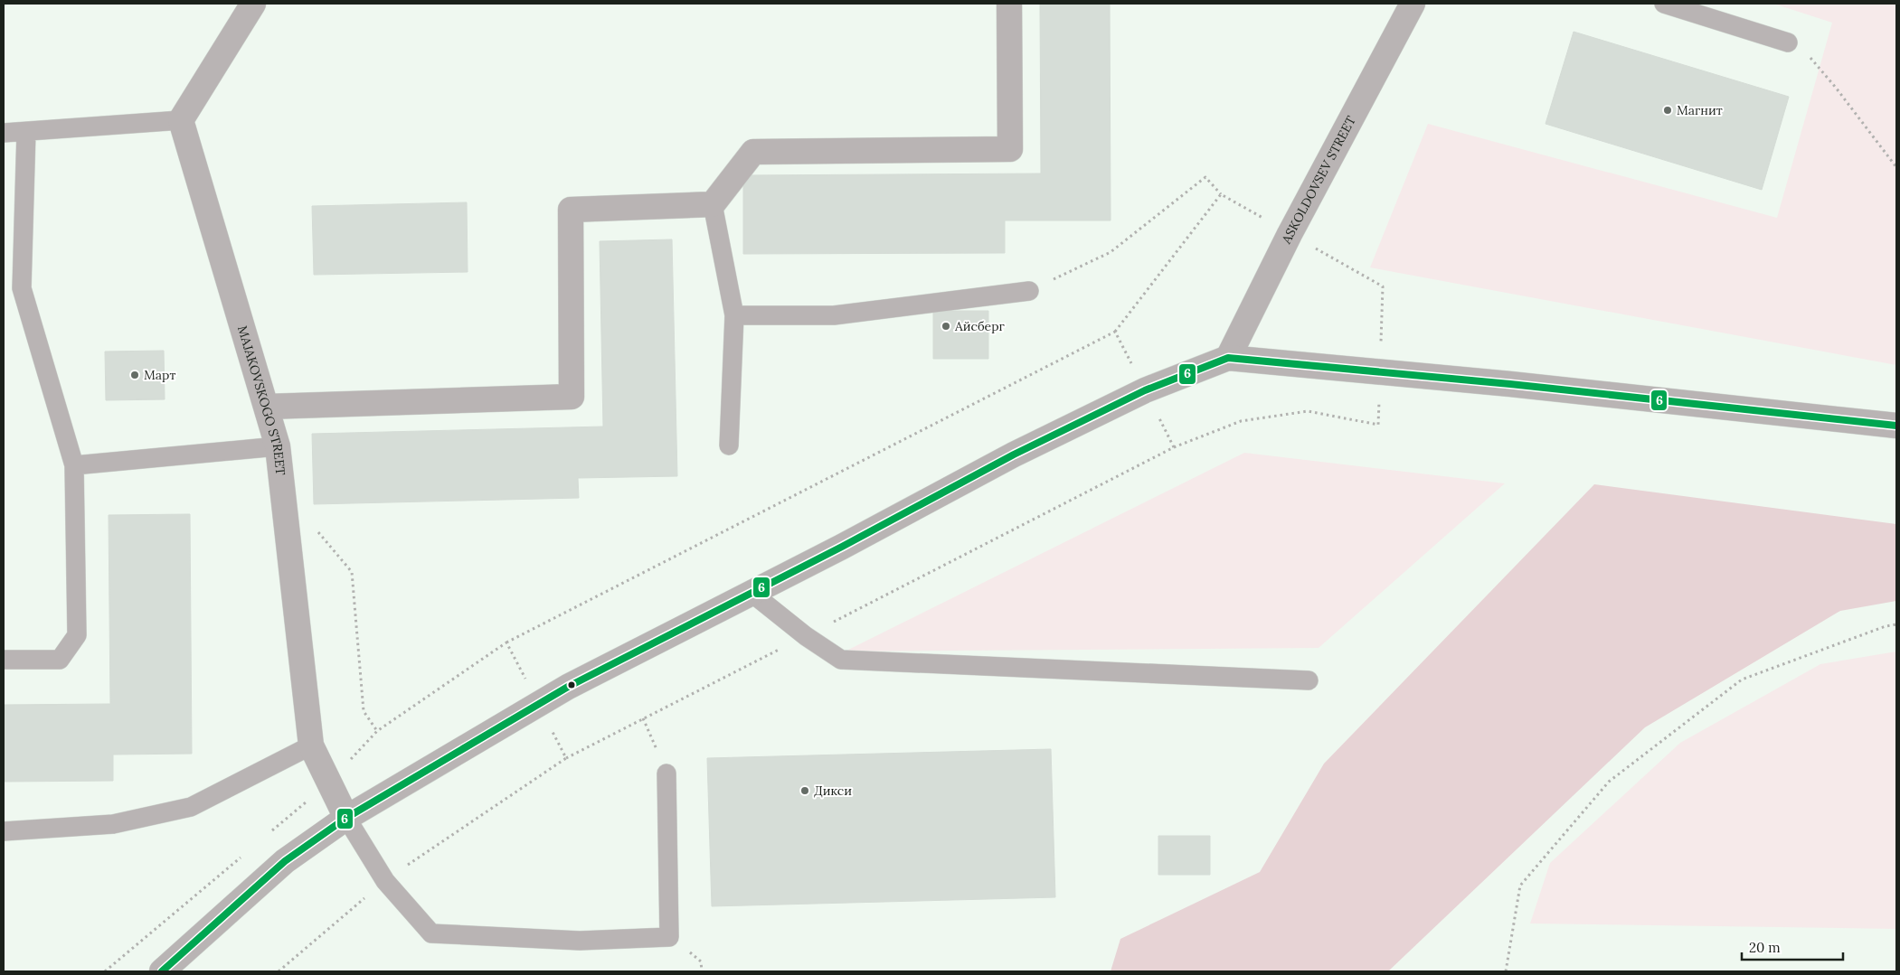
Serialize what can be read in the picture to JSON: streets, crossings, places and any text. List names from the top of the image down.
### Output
{
  "streets": {
    "street": ["ASKOLDOVSEV STREET", "MAJAKOVSKOGO STREET"]
  },
  "places": [
    "Магнит",
    "Айсберг",
    "Март",
    "Дикси"
  ],
  "lines": ["transit line 6"],
  "scale_bar": "20 m"
}
